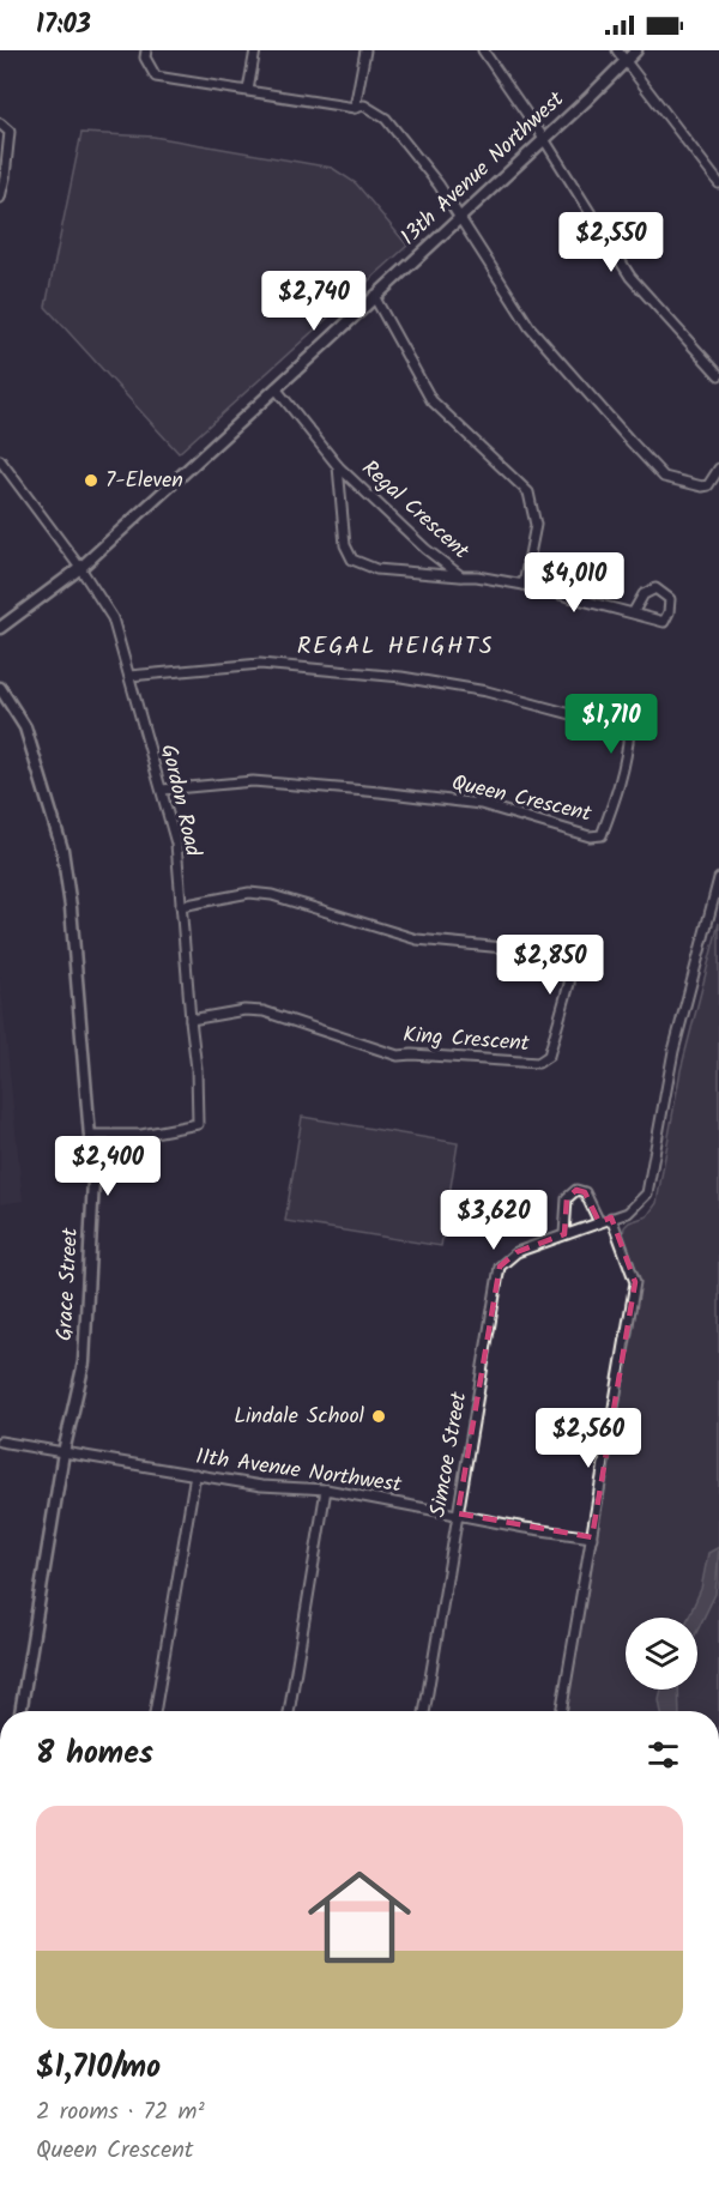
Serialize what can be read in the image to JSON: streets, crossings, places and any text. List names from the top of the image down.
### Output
{
  "streets": {
    "street": [
      "13th Avenue Northwest",
      "Regal Crescent",
      "Queen Crescent",
      "Gordon Road",
      "King Crescent",
      "Grace Street",
      "Simcoe Street",
      "11th Avenue Northwest"
    ]
  },
  "crossings": [
    ["13th Avenue Northwest", "Regal Crescent"],
    ["13th Avenue Northwest", "Gordon Road"],
    ["Queen Crescent", "Gordon Road"],
    ["Gordon Road", "King Crescent"],
    ["Gordon Road", "Grace Street"],
    ["Grace Street", "11th Avenue Northwest"],
    ["Simcoe Street", "11th Avenue Northwest"]
  ],
  "districts": ["REGAL HEIGHTS"],
  "places": ["7-Eleven", "Lindale School"],
  "page": {
    "status": "17:03",
    "price": [
      "$2,550",
      "$2,740",
      "$4,010",
      "$1,710",
      "$2,850",
      "$2,400",
      "$3,620",
      "$2,560"
    ],
    "heading": "8 homes",
    "list": [
      {
        "name": "$1,710/mo",
        "note": "2 rooms · 72 m² · Queen Crescent"
      }
    ]
  }
}
